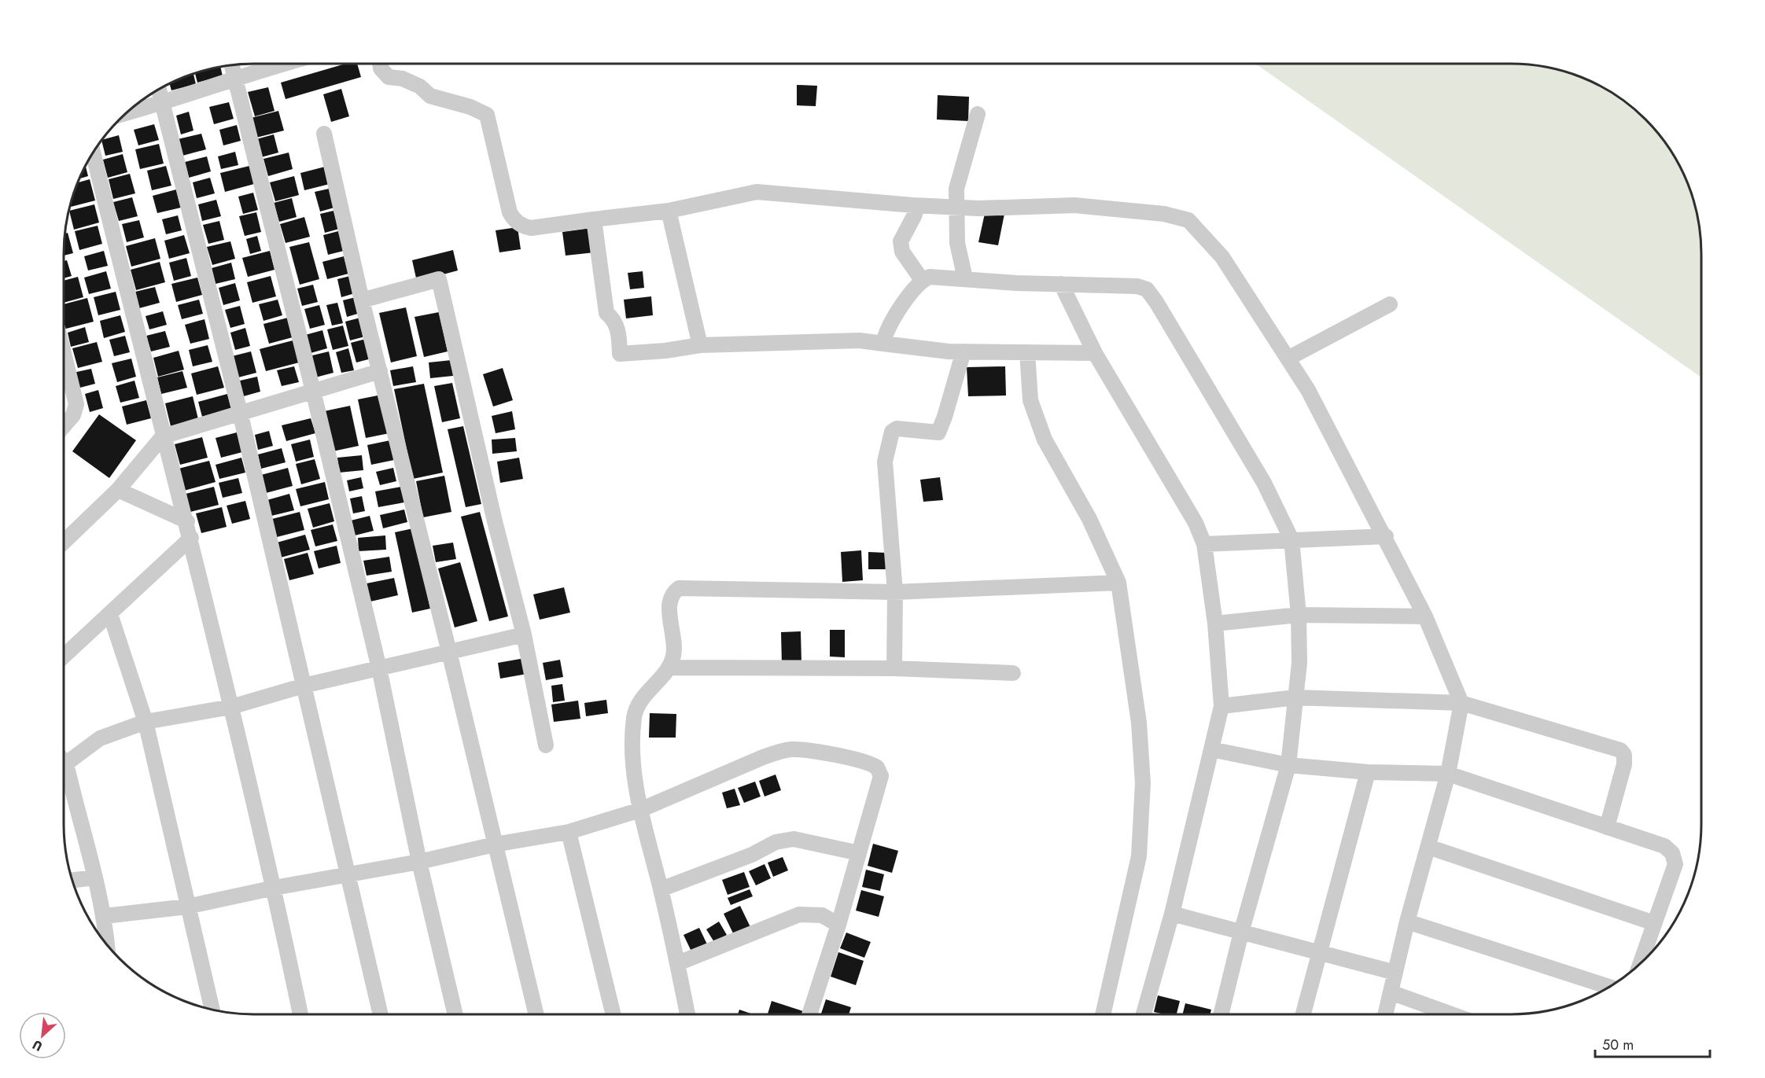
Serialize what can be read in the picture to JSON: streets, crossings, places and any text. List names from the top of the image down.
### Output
{
  "scale_bar": "50 m",
  "north": "bottom left"
}
